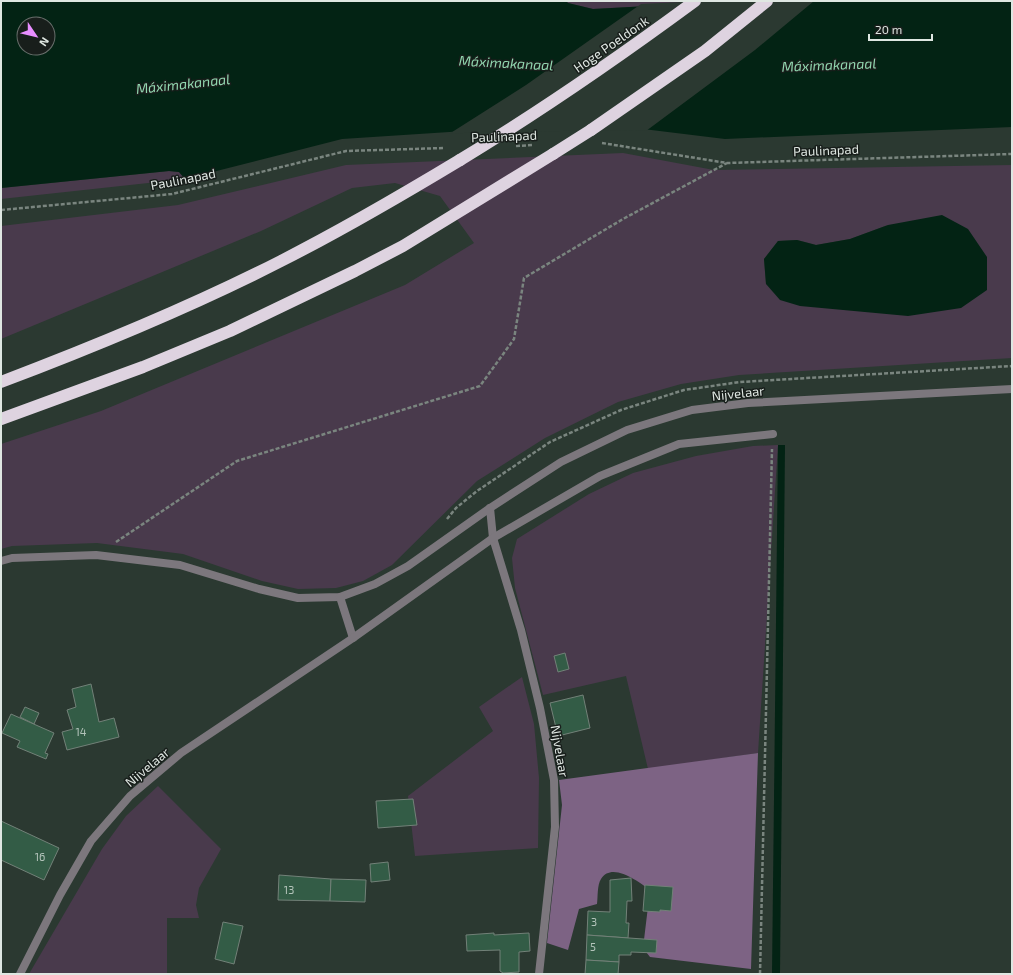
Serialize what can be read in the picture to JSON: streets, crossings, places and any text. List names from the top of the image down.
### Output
{
  "streets": {
    "highway": ["Hoge Poeldonk"],
    "street": ["Nijvelaar"],
    "path": ["Paulinapad"]
  },
  "water": ["Máximakanaal"],
  "house_numbers": [
    "14",
    "16",
    "13",
    "3",
    "5"
  ],
  "scale_bar": "20 m",
  "north": "bottom right"
}
